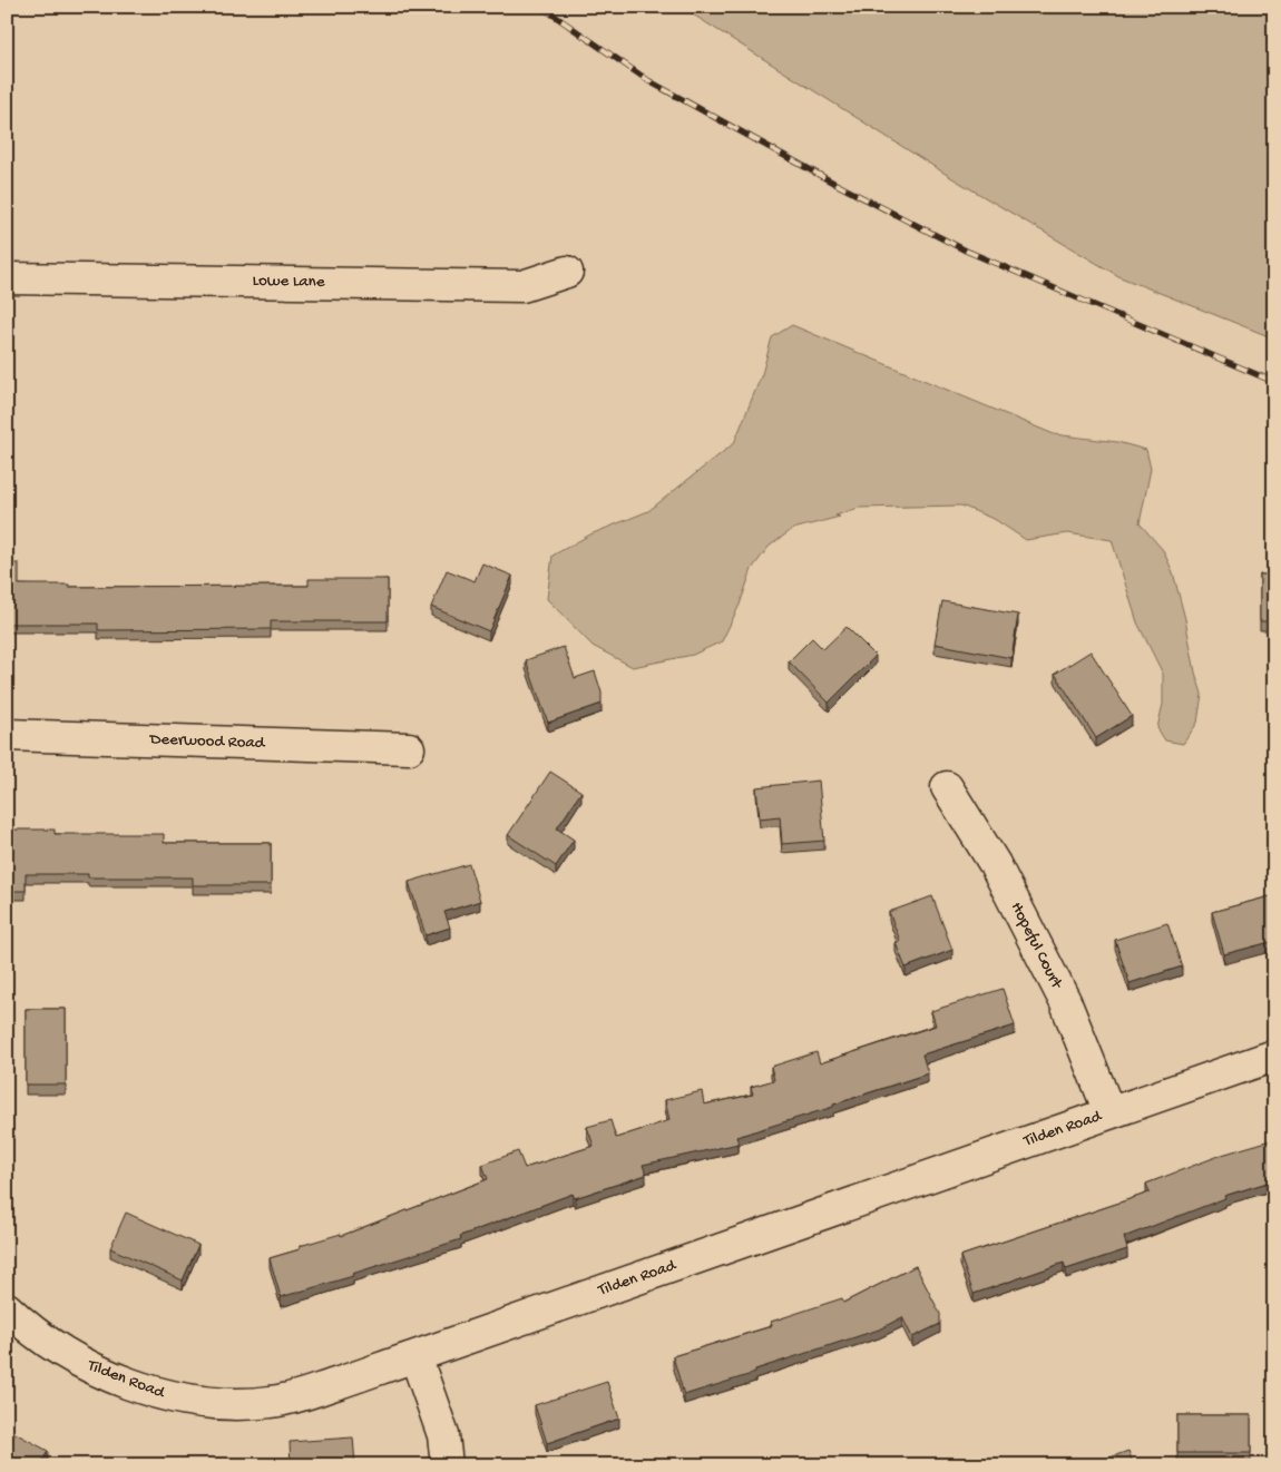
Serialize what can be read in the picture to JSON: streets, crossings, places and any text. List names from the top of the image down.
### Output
{
  "streets": {
    "street": [
      "Lowe Lane",
      "Deerwood Road",
      "Hopeful Court",
      "Tilden Road"
    ]
  },
  "crossings": [
    ["Hopeful Court", "Tilden Road"]
  ]
}
